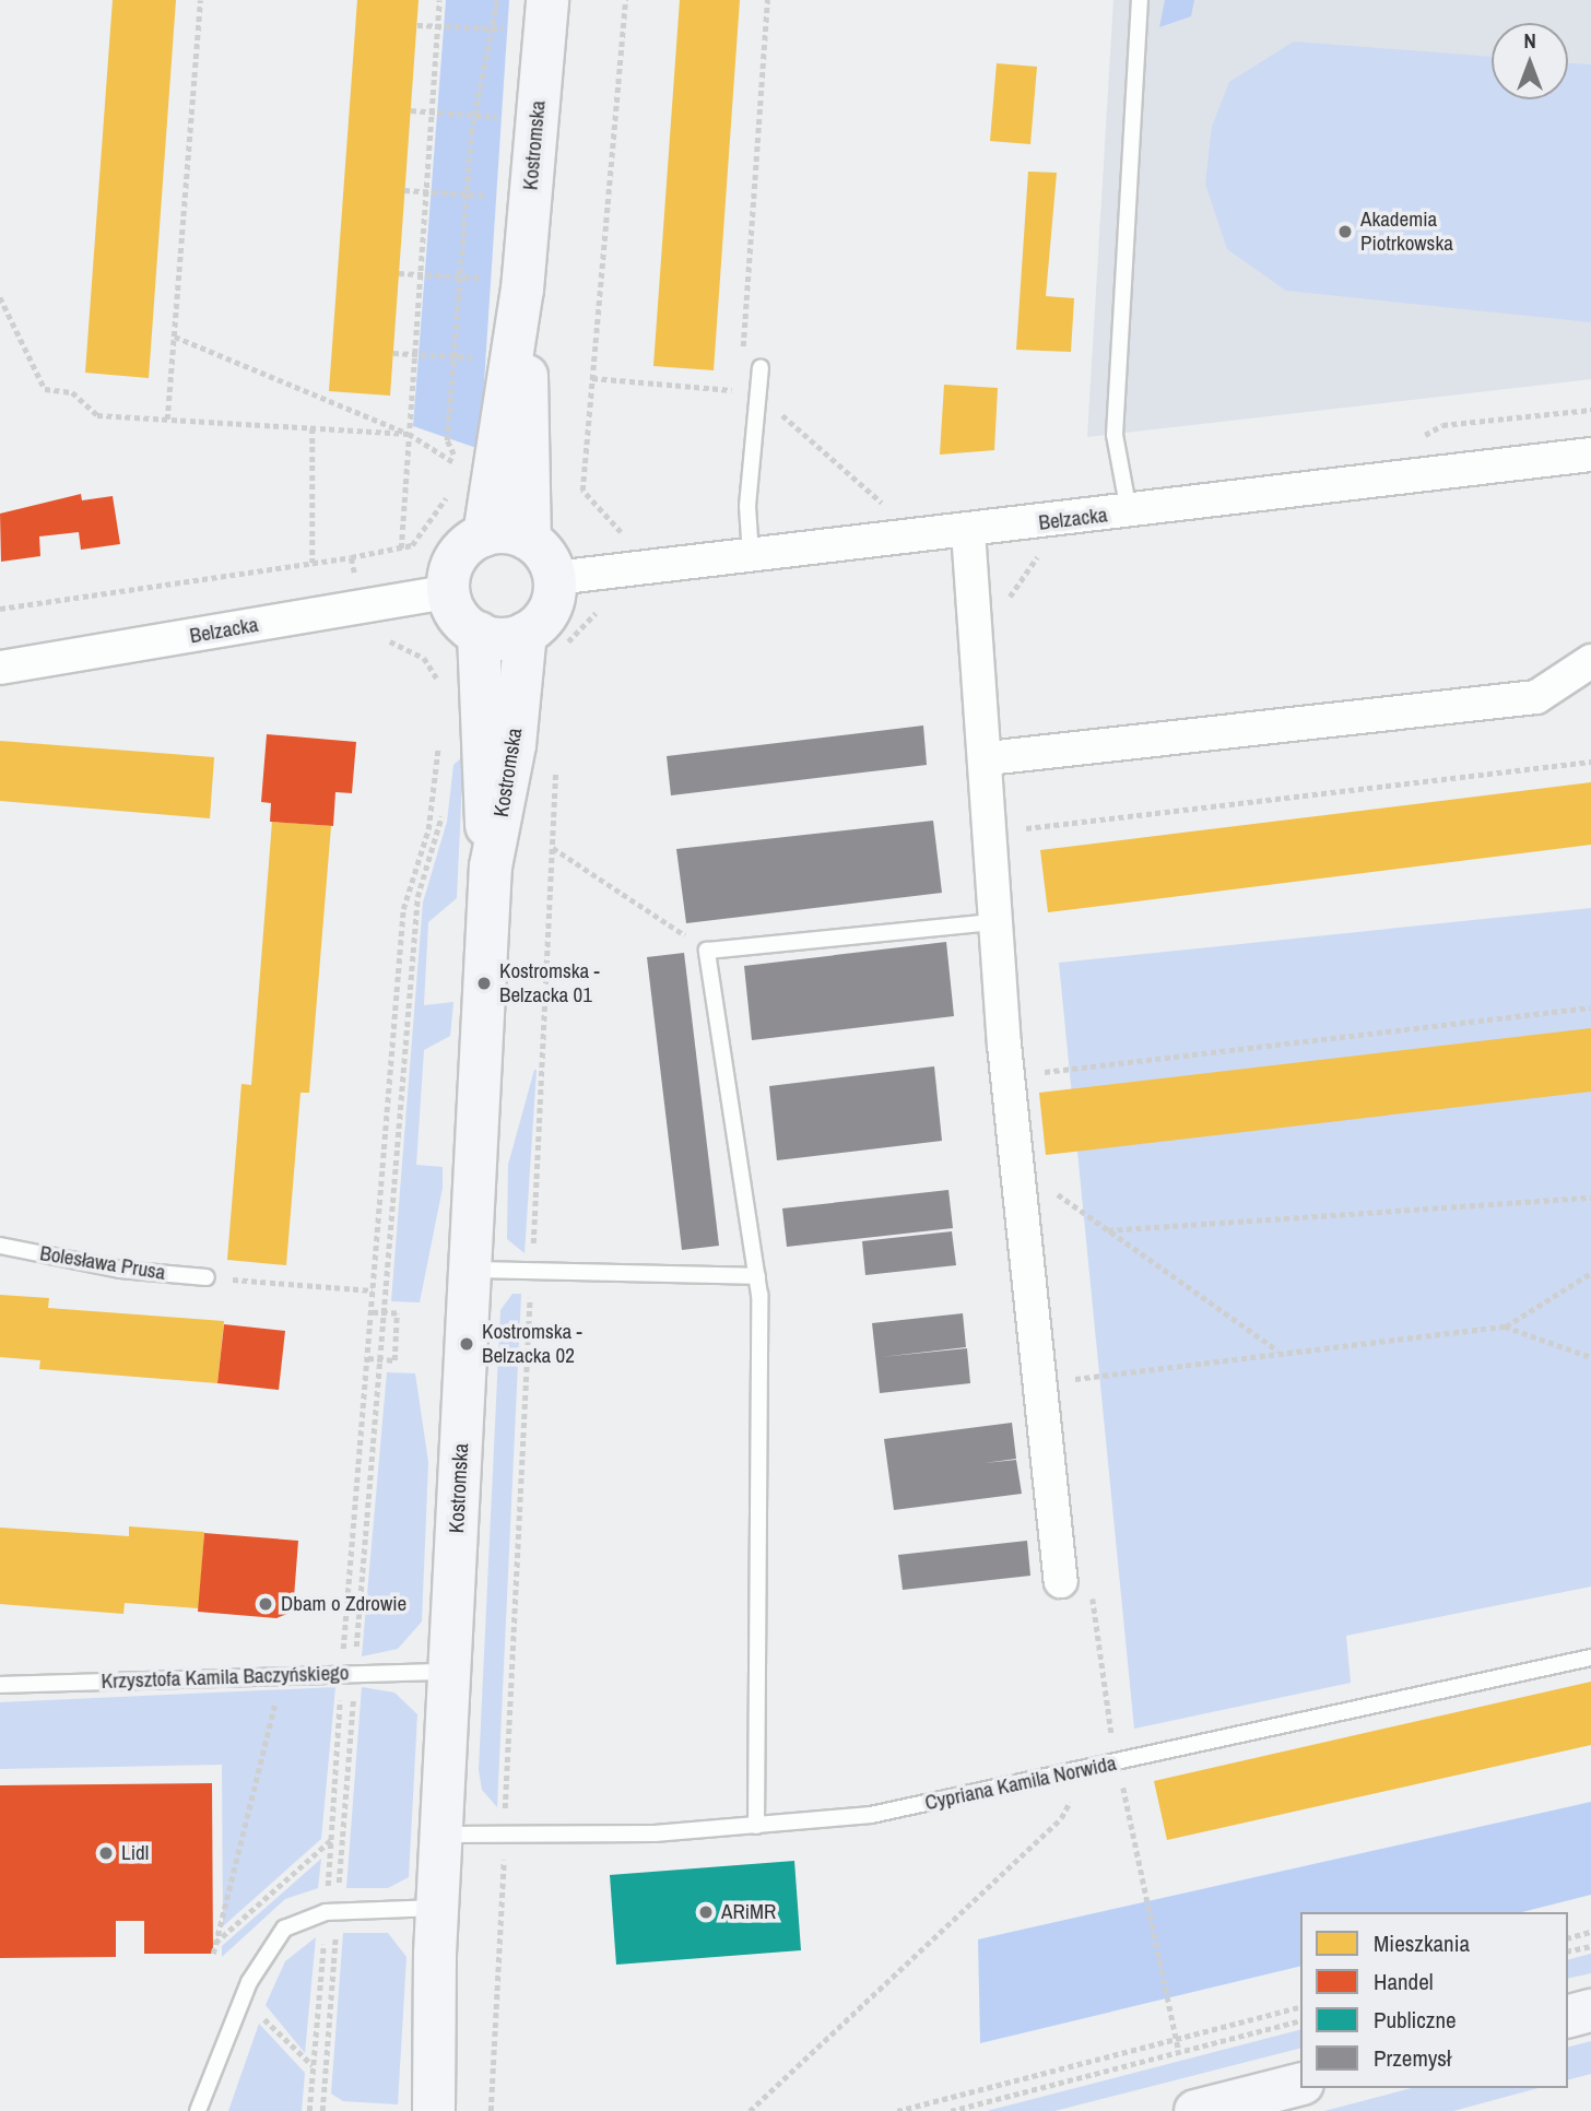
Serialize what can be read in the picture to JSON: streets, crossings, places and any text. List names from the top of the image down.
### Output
{
  "streets": {
    "street": ["Kostromska", "Belzacka"],
    "lane": ["Bolesława Prusa", "Krzysztofa Kamila Baczyńskiego", "Cypriana Kamila Norwida"]
  },
  "crossings": [
    ["Kostromska", "Belzacka"],
    ["Kostromska", "Krzysztofa Kamila Baczyńskiego"],
    ["Kostromska", "Cypriana Kamila Norwida"]
  ],
  "places": [
    "Akademia Piotrkowska",
    "Kostromska - Belzacka 01",
    "Kostromska - Belzacka 02",
    "Dbam o Zdrowie",
    "Lidl",
    "ARiMR"
  ],
  "legend": [
    "Mieszkania",
    "Handel",
    "Publiczne",
    "Przemysł"
  ],
  "north": "top"
}
